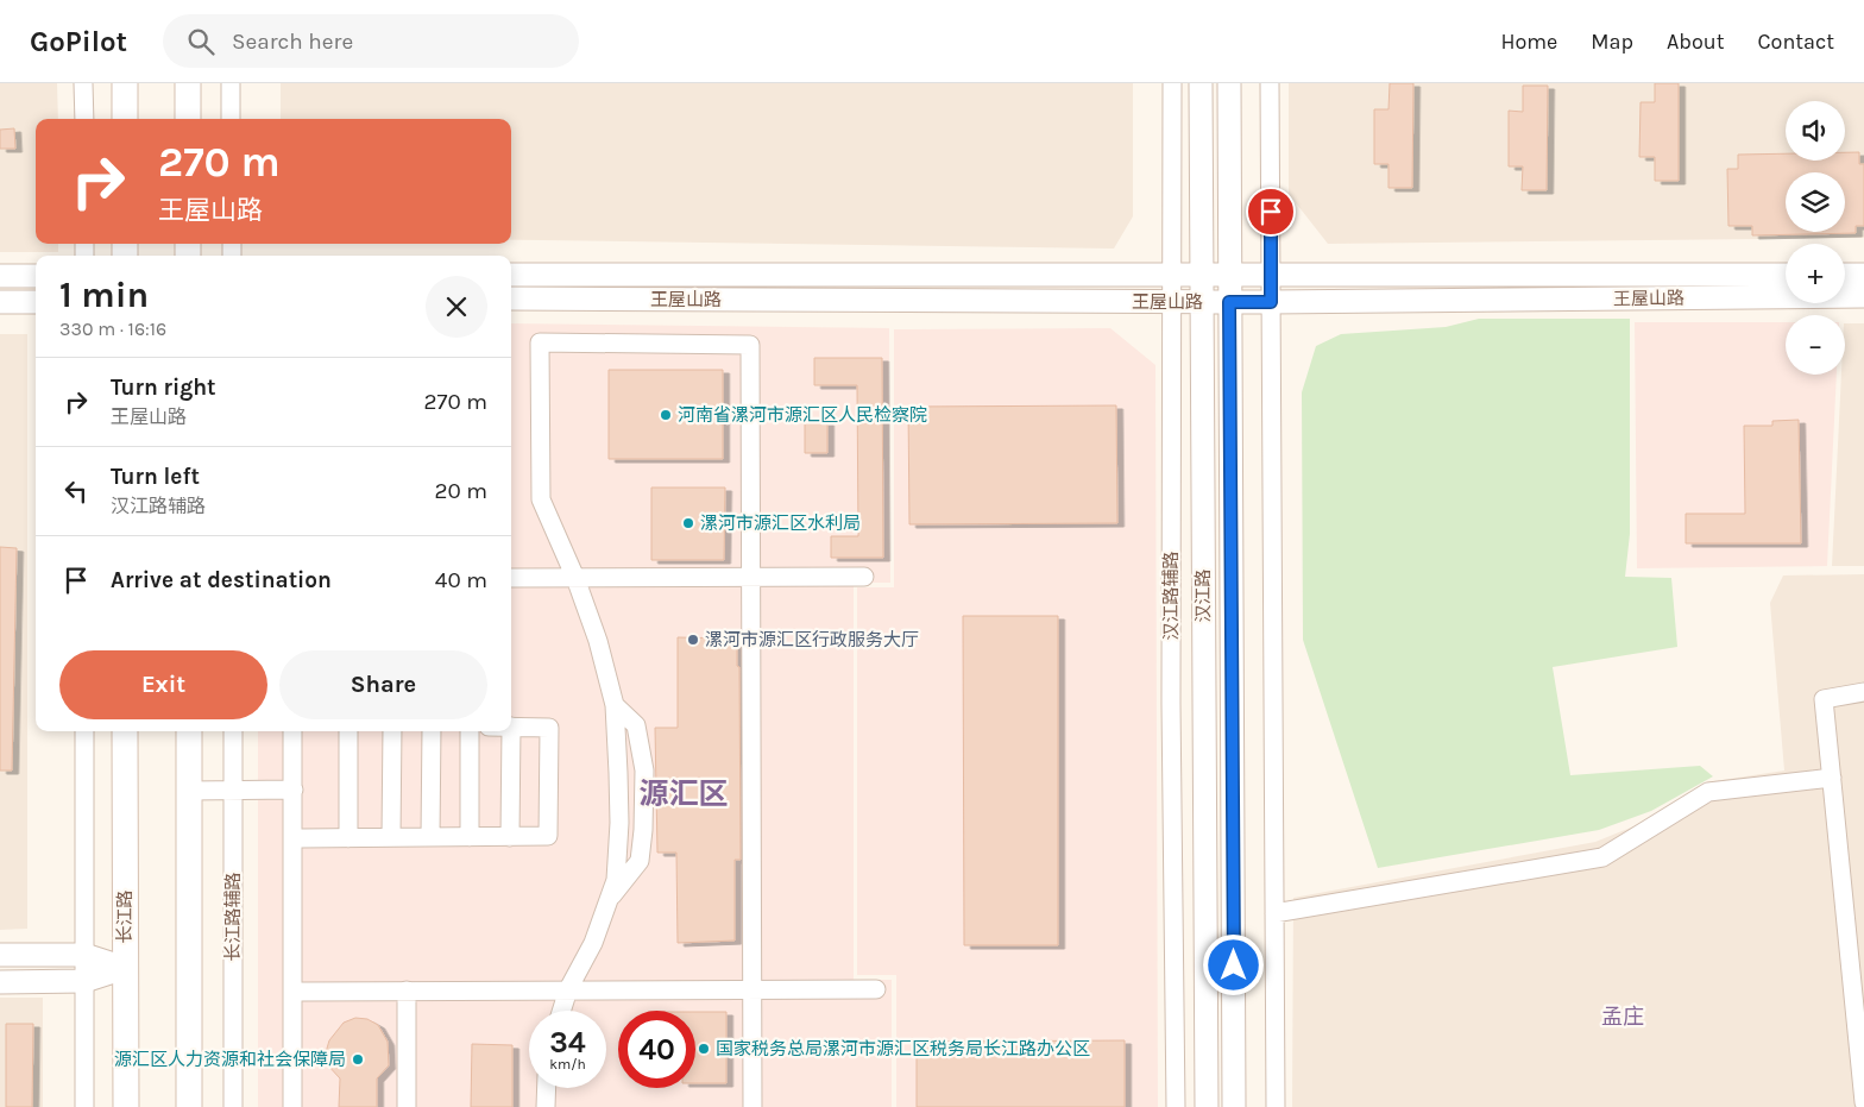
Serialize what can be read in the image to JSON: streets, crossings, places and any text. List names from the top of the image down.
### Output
{
  "streets": {
    "main road": ["长江路"],
    "street": [
      "王屋山路",
      "汉江路辅路",
      "汉江路",
      "长江路辅路"
    ]
  },
  "crossings": [
    ["王屋山路", "汉江路辅路"],
    ["王屋山路", "汉江路"]
  ],
  "districts": ["源汇区", "孟庄"],
  "places": [
    "河南省漯河市源汇区人民检察院",
    "漯河市源汇区水利局",
    "漯河市源汇区行政服务大厅",
    "国家税务总局漯河市源汇区税务局长江路办公区",
    "源汇区人力资源和社会保障局"
  ],
  "page": {
    "header": "GoPilot",
    "search": "Search here",
    "nav": [
      "Home",
      "Map",
      "About",
      "Contact"
    ],
    "map_buttons": ["+", "−"],
    "turn": ["270 m", "王屋山路"],
    "heading": ["1 min", "330 m · 16:16"],
    "list": [
      {
        "name": "Turn right",
        "note": "王屋山路",
        "value": "270 m"
      },
      {
        "name": "Turn left",
        "note": "汉江路辅路",
        "value": "20 m"
      },
      {
        "name": "Arrive at destination",
        "value": "40 m"
      }
    ],
    "buttons": ["Exit", "Share"],
    "speed": "34 km/h",
    "limit": "40"
  }
}
